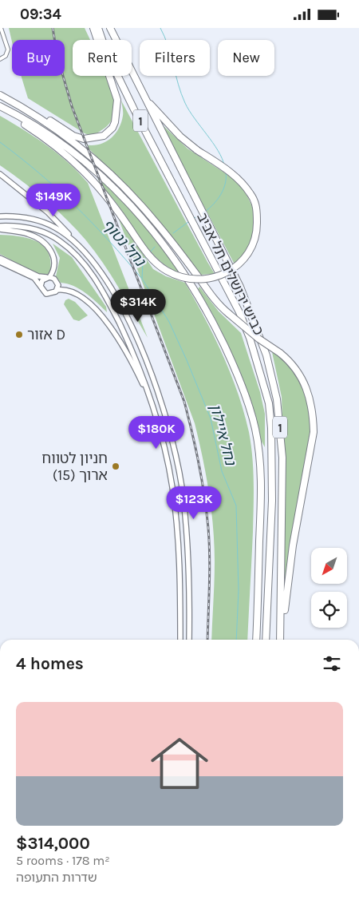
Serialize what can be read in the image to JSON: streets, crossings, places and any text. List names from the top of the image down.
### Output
{
  "streets": {
    "highway": ["1", "כביש ירושלים תל אביב"]
  },
  "water": ["נחל נטוף", "נחל איילון"],
  "places": ["אזור D", "חניון לטווח ארוך (15)"],
  "north": "bottom left",
  "page": {
    "status": "09:34",
    "chip": [
      "Buy",
      "Rent",
      "Filters",
      "New"
    ],
    "price": [
      "$149K",
      "$314K",
      "$180K",
      "$123K"
    ],
    "heading": "4 homes",
    "list": [
      {
        "name": "$314,000",
        "note": "5 rooms · 178 m² · שדרות התעופה"
      }
    ]
  }
}
